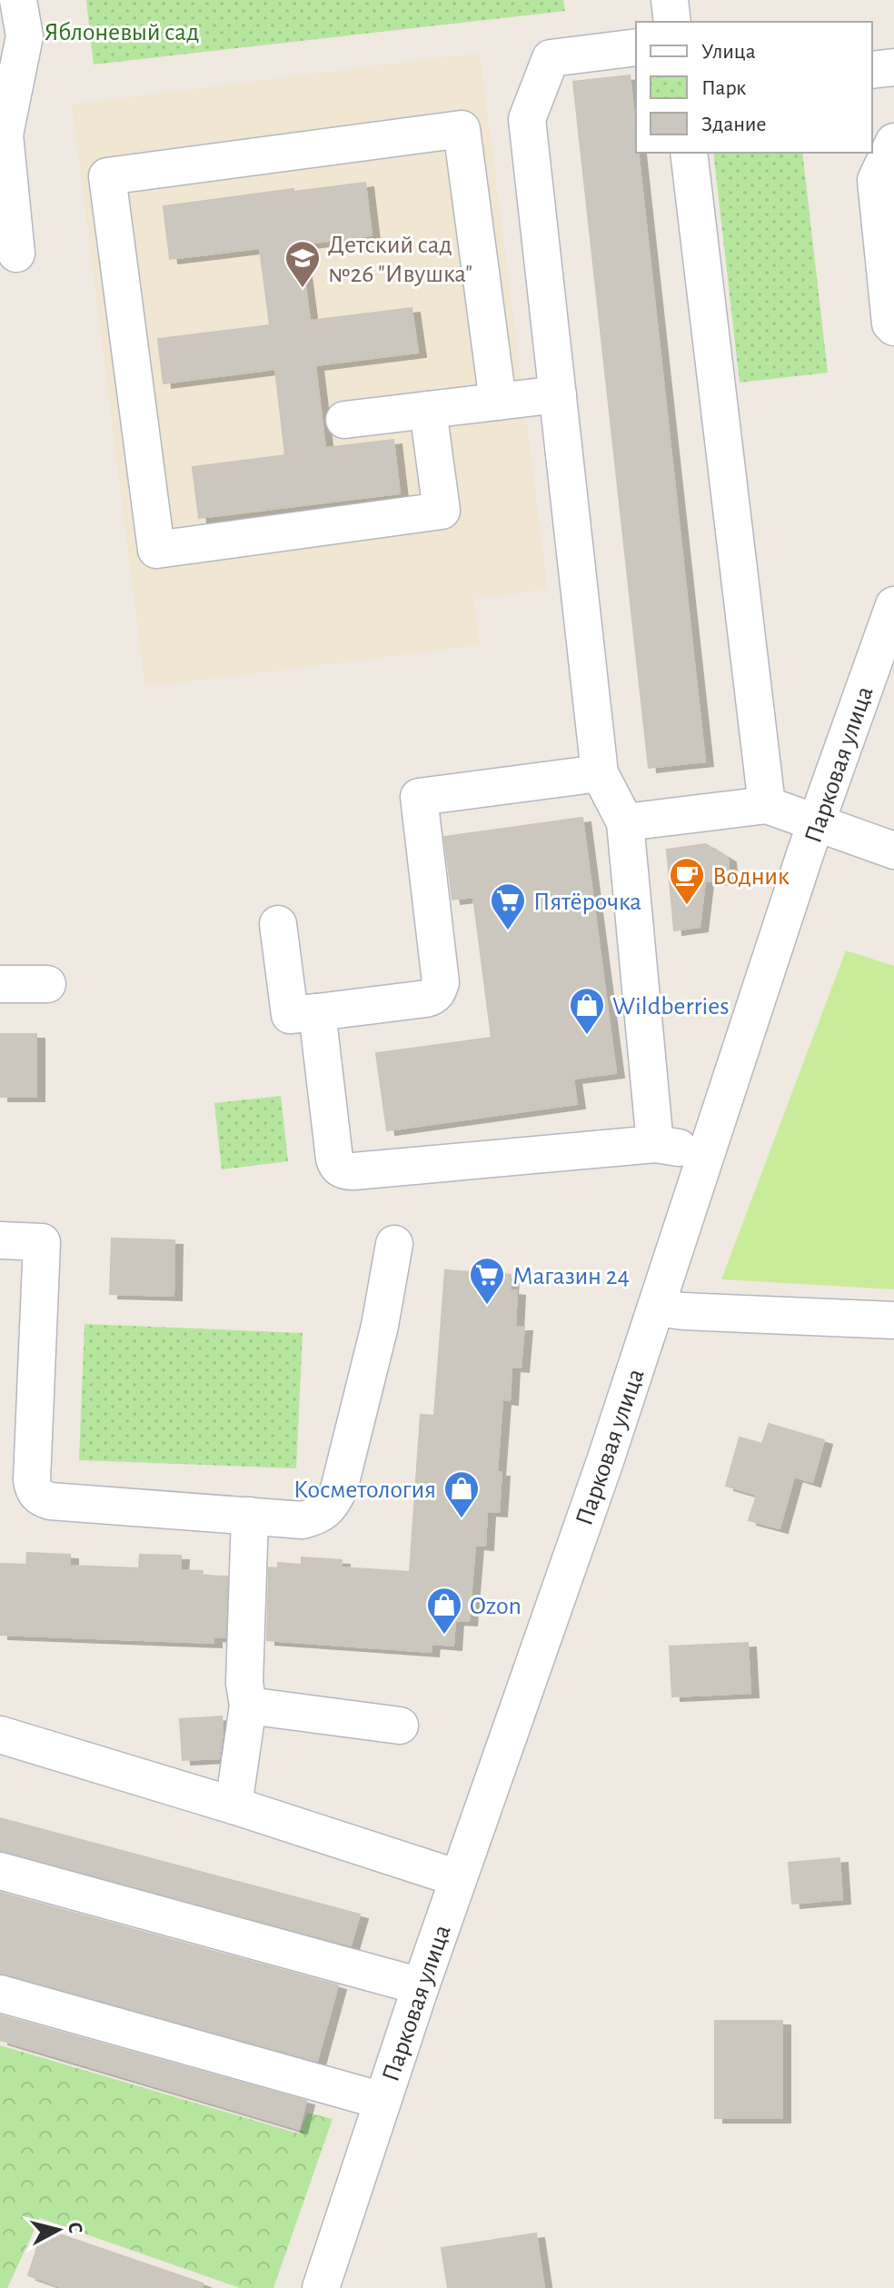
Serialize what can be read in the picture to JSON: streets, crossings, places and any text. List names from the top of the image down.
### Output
{
  "streets": {
    "street": ["Парковая улица"]
  },
  "parks": ["Яблоневый сад"],
  "places": {
    "school or university": ["Детский сад №26 \"Ивушка\""],
    "cafe": ["Водник"],
    "supermarket": ["Пятёрочка", "Магазин 24"],
    "shop": ["Wildberries", "Косметология", "Ozon"]
  },
  "legend": ["Улица", "Парк", "Здание"],
  "north": "right"
}
